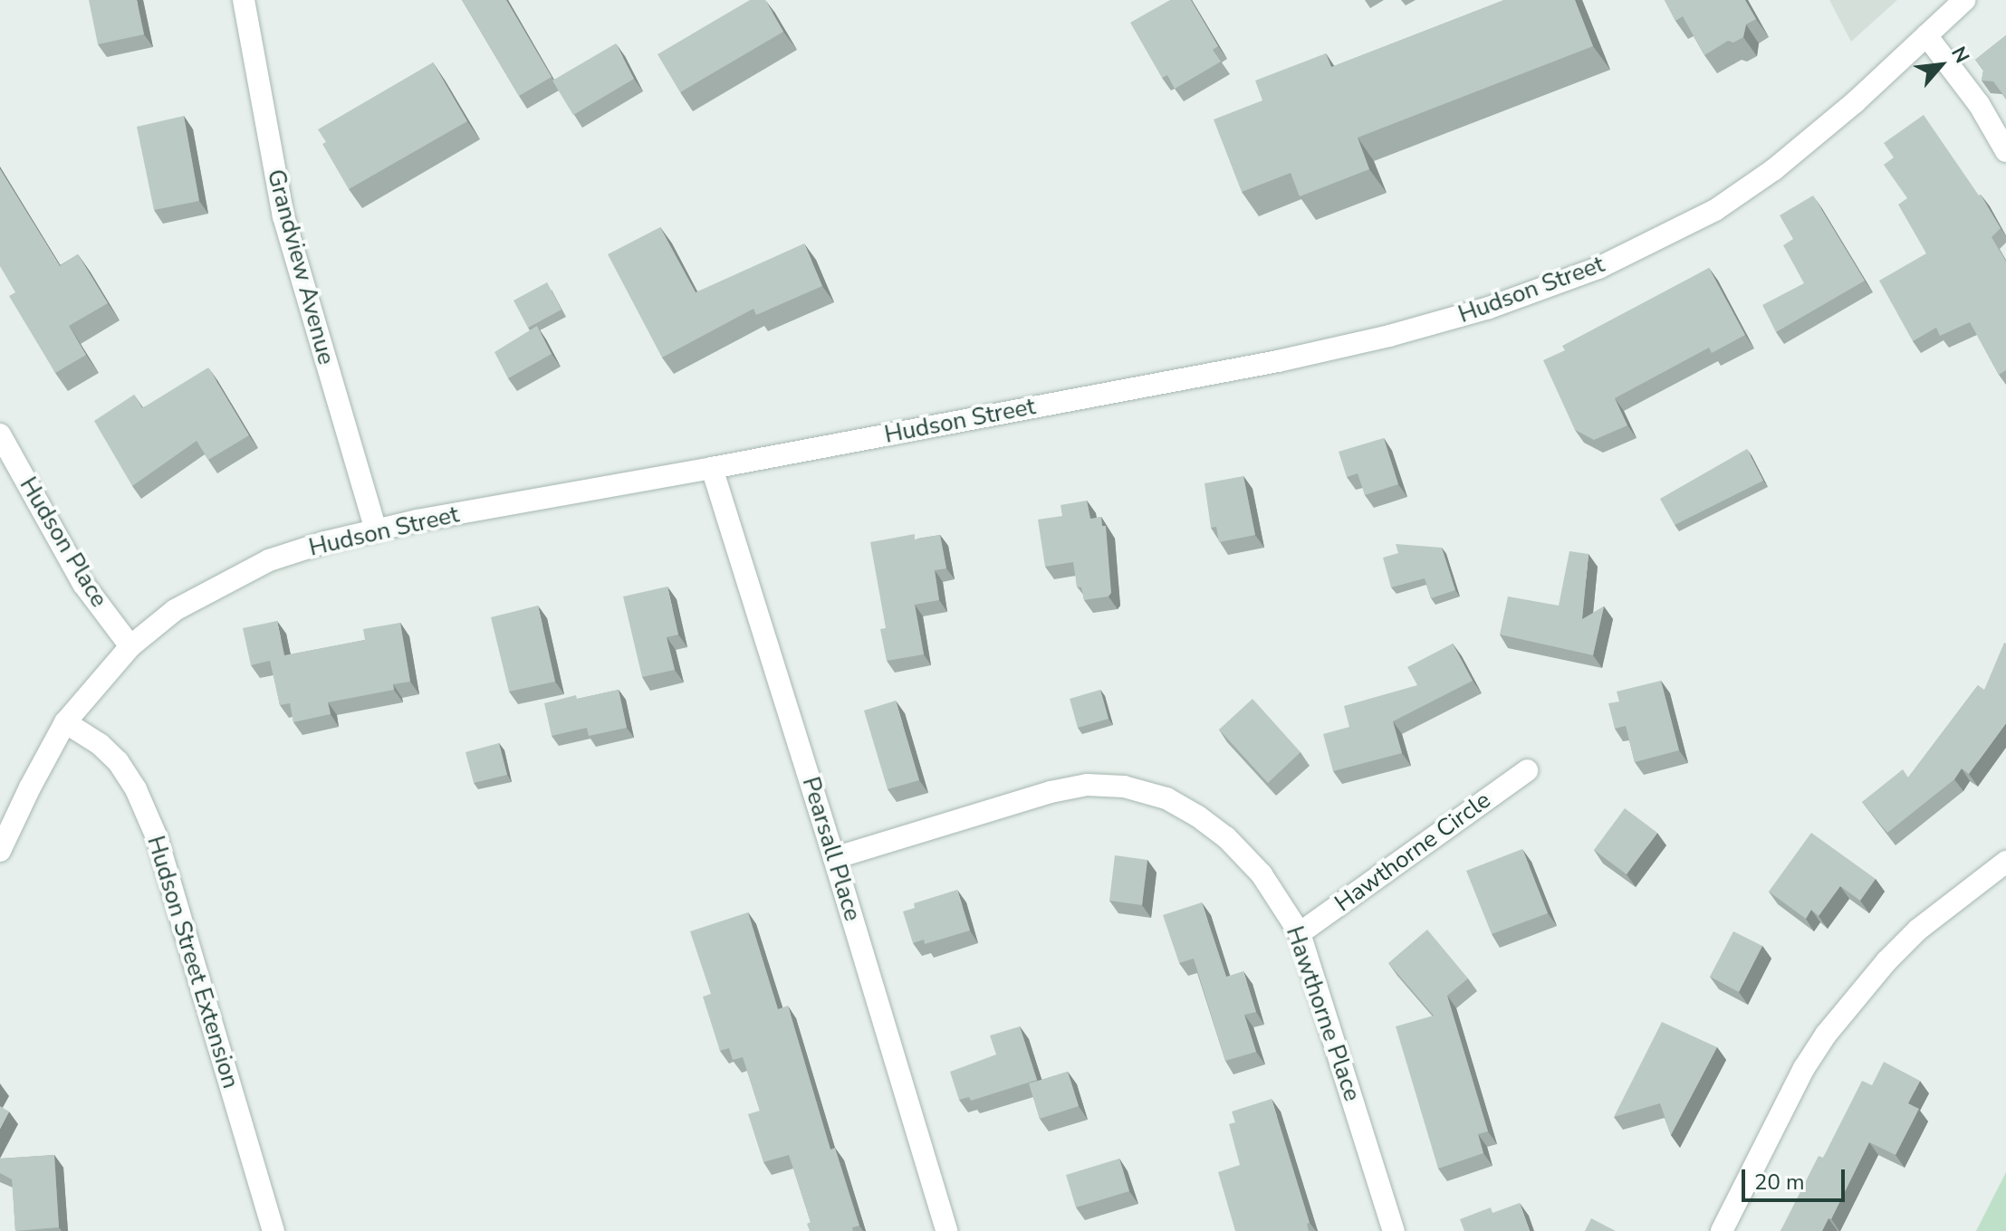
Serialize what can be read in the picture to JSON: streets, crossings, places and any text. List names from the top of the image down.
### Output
{
  "streets": {
    "street": [
      "Grandview Avenue",
      "Hudson Street",
      "Hudson Place",
      "Pearsall Place",
      "Hawthorne Circle",
      "Hudson Street Extension",
      "Hawthorne Place"
    ]
  },
  "crossings": [
    ["Grandview Avenue", "Hudson Street"],
    ["Hudson Street", "Hudson Place"],
    ["Hudson Street", "Pearsall Place"],
    ["Hudson Street", "Hudson Street Extension"],
    ["Pearsall Place", "Hawthorne Place"],
    ["Hawthorne Circle", "Hawthorne Place"]
  ],
  "scale_bar": "20 m",
  "north": "top right"
}
